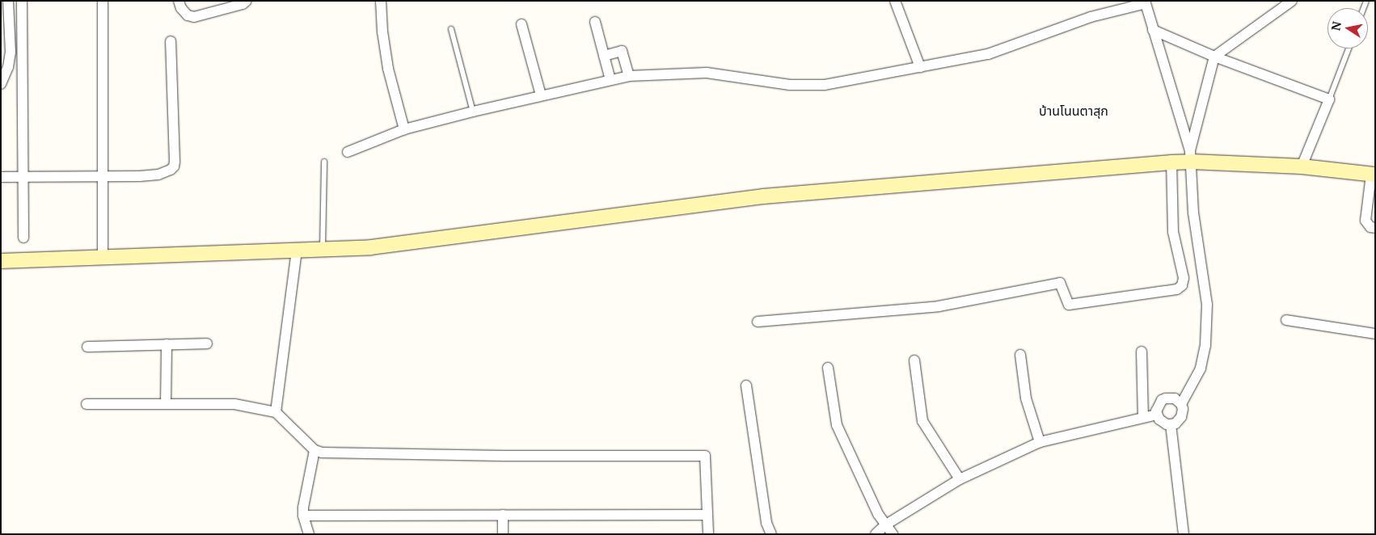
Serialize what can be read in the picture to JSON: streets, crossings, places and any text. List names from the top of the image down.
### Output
{
  "districts": ["บ้านโนนตาสุก"],
  "north": "left"
}
